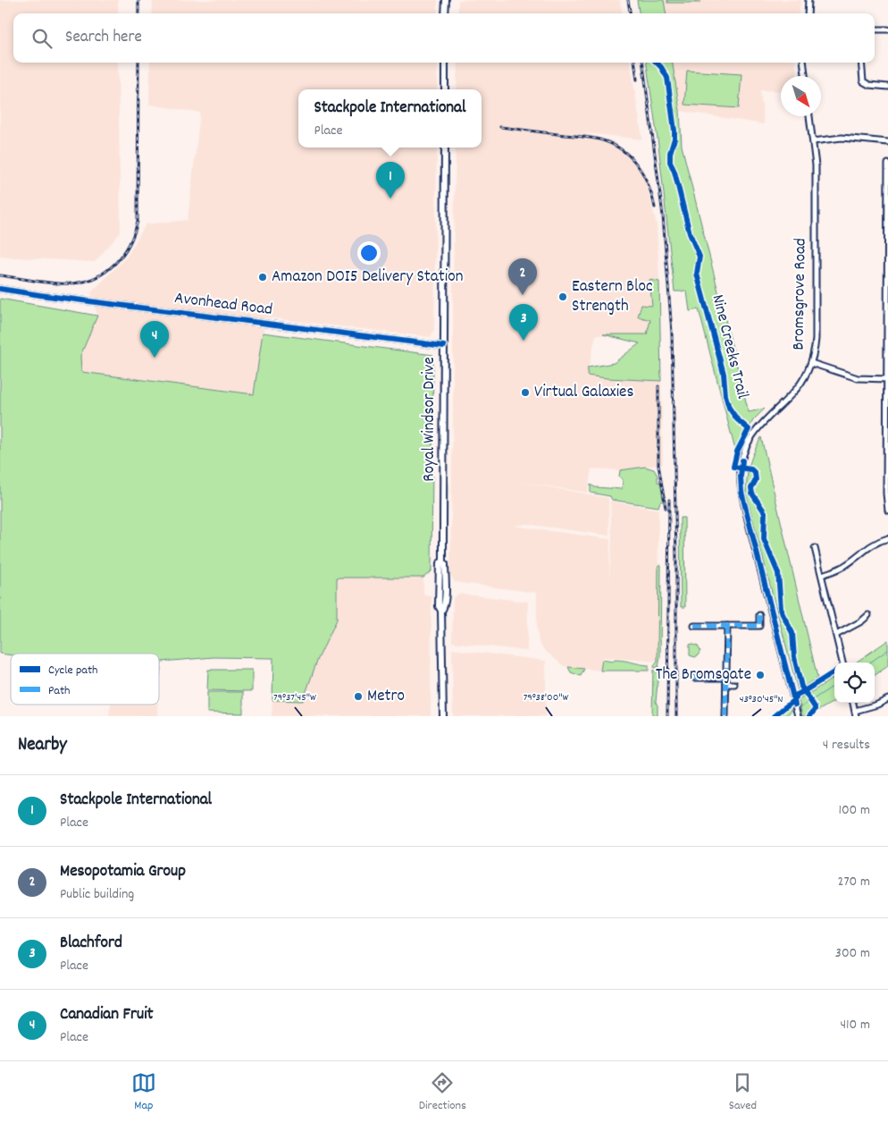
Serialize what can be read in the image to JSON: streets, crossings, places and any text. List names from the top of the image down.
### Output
{
  "streets": {
    "main road": ["Royal Windsor Drive"],
    "street": ["Bromsgrove Road", "Avonhead Road"],
    "cycle path": ["Nine Creeks Trail"]
  },
  "crossings": [
    ["Avonhead Road", "Royal Windsor Drive"]
  ],
  "places": [
    "Amazon DOI5 Delivery Station",
    "Eastern Bloc Strength",
    "Virtual Galaxies",
    "The Bromsgate",
    "Metro"
  ],
  "legend": ["Cycle path", "Path"],
  "north": "bottom right",
  "page": {
    "search": "Search here",
    "popup": ["Stackpole International", "Place"],
    "pins": [
      "1",
      "2",
      "3",
      "4"
    ],
    "heading": ["Nearby", "4 results"],
    "list": [
      {
        "mark": "1",
        "name": "Stackpole International",
        "note": "Place",
        "value": "100 m"
      },
      {
        "mark": "2",
        "name": "Mesopotamia Group",
        "note": "Public building",
        "value": "270 m"
      },
      {
        "mark": "3",
        "name": "Blachford",
        "note": "Place",
        "value": "300 m"
      },
      {
        "mark": "4",
        "name": "Canadian Fruit",
        "note": "Place",
        "value": "410 m"
      }
    ],
    "nav": ["Map", "Directions", "Saved"]
  },
  "coordinates": ["79°37'45\"W", "79°38'00\"W", "43°30'45\"N"]
}
